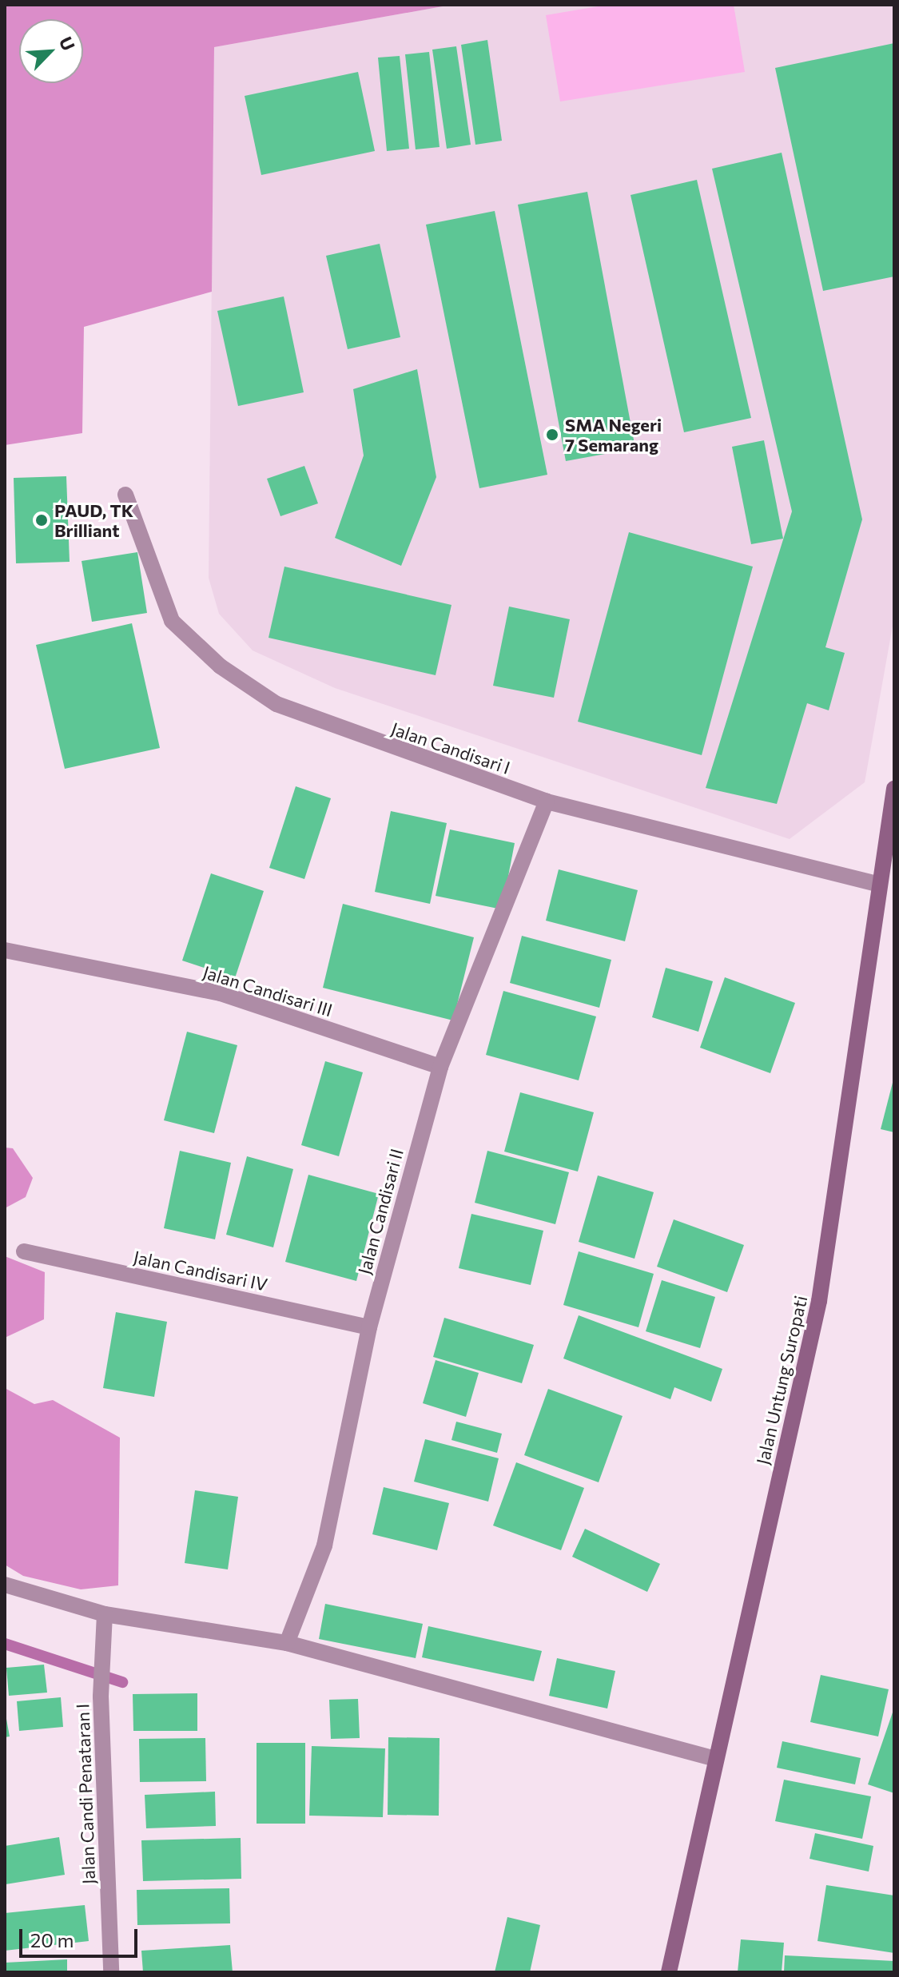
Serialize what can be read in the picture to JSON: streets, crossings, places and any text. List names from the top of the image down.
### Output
{
  "streets": {
    "main road": ["Jalan Untung Suropati"],
    "street": [
      "Jalan Candisari I",
      "Jalan Candisari III",
      "Jalan Candisari II",
      "Jalan Candisari IV",
      "Jalan Candi Penataran I"
    ]
  },
  "crossings": [
    ["Jalan Candisari I", "Jalan Candisari II"],
    ["Jalan Candisari I", "Jalan Untung Suropati"],
    ["Jalan Candisari III", "Jalan Candisari II"],
    ["Jalan Candisari II", "Jalan Candisari IV"]
  ],
  "places": ["SMA Negeri 7 Semarang", "PAUD, TK Brilliant"],
  "scale_bar": "20 m",
  "north": "top right"
}
